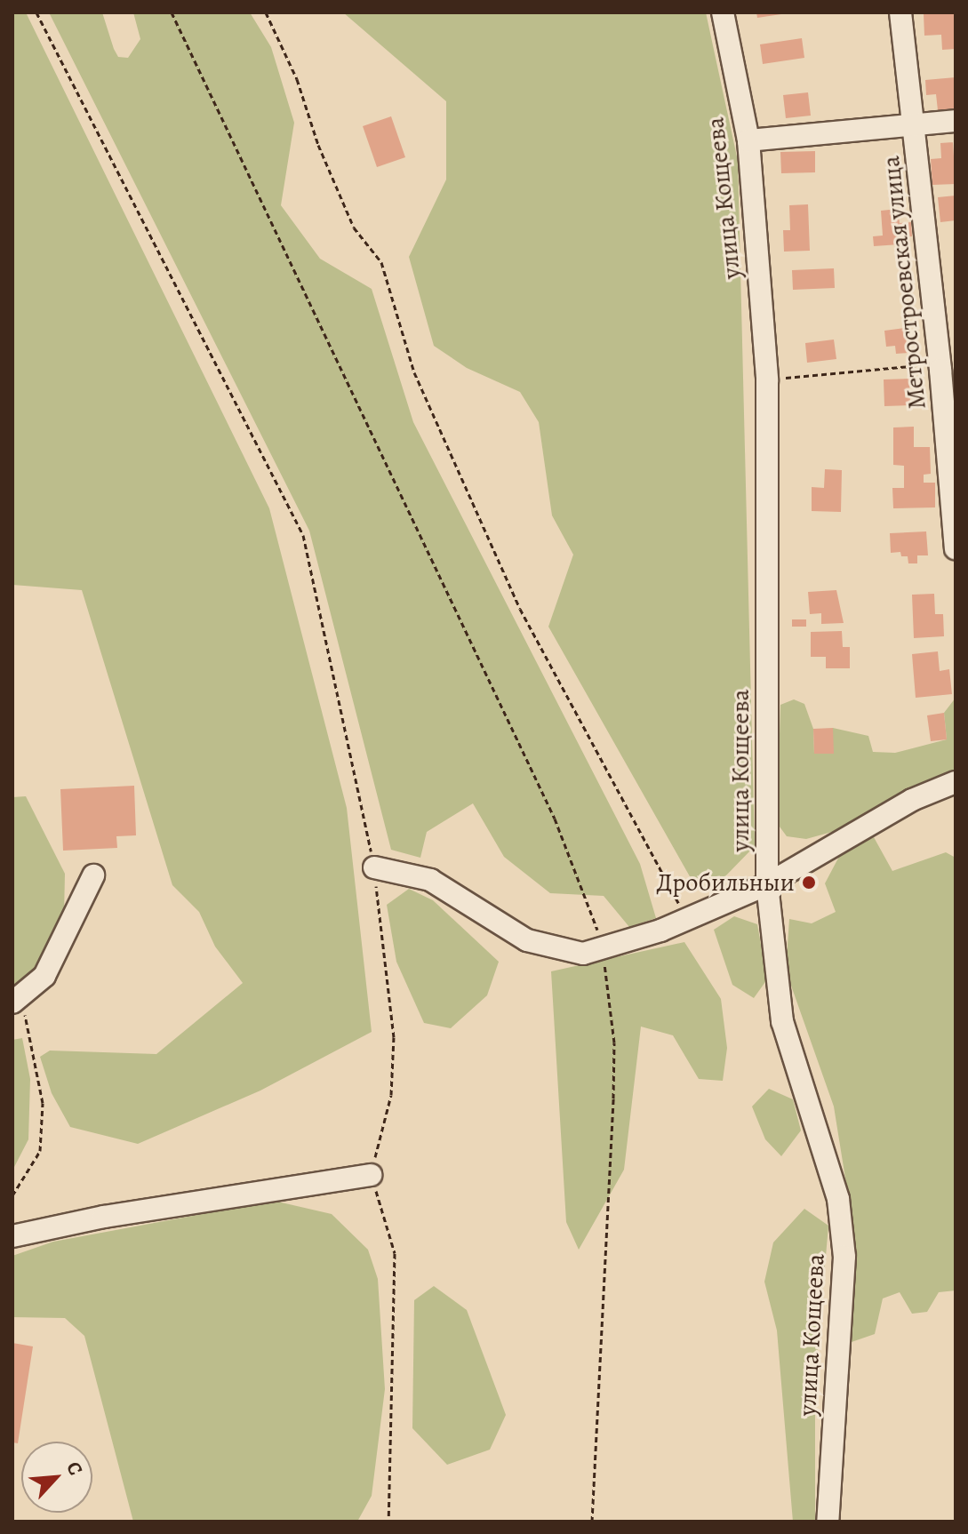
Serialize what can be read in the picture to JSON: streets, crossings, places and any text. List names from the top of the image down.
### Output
{
  "streets": {
    "street": ["улица Кощеева", "Метростроевская улица"]
  },
  "places": ["Дробильныи"],
  "north": "top right"
}
